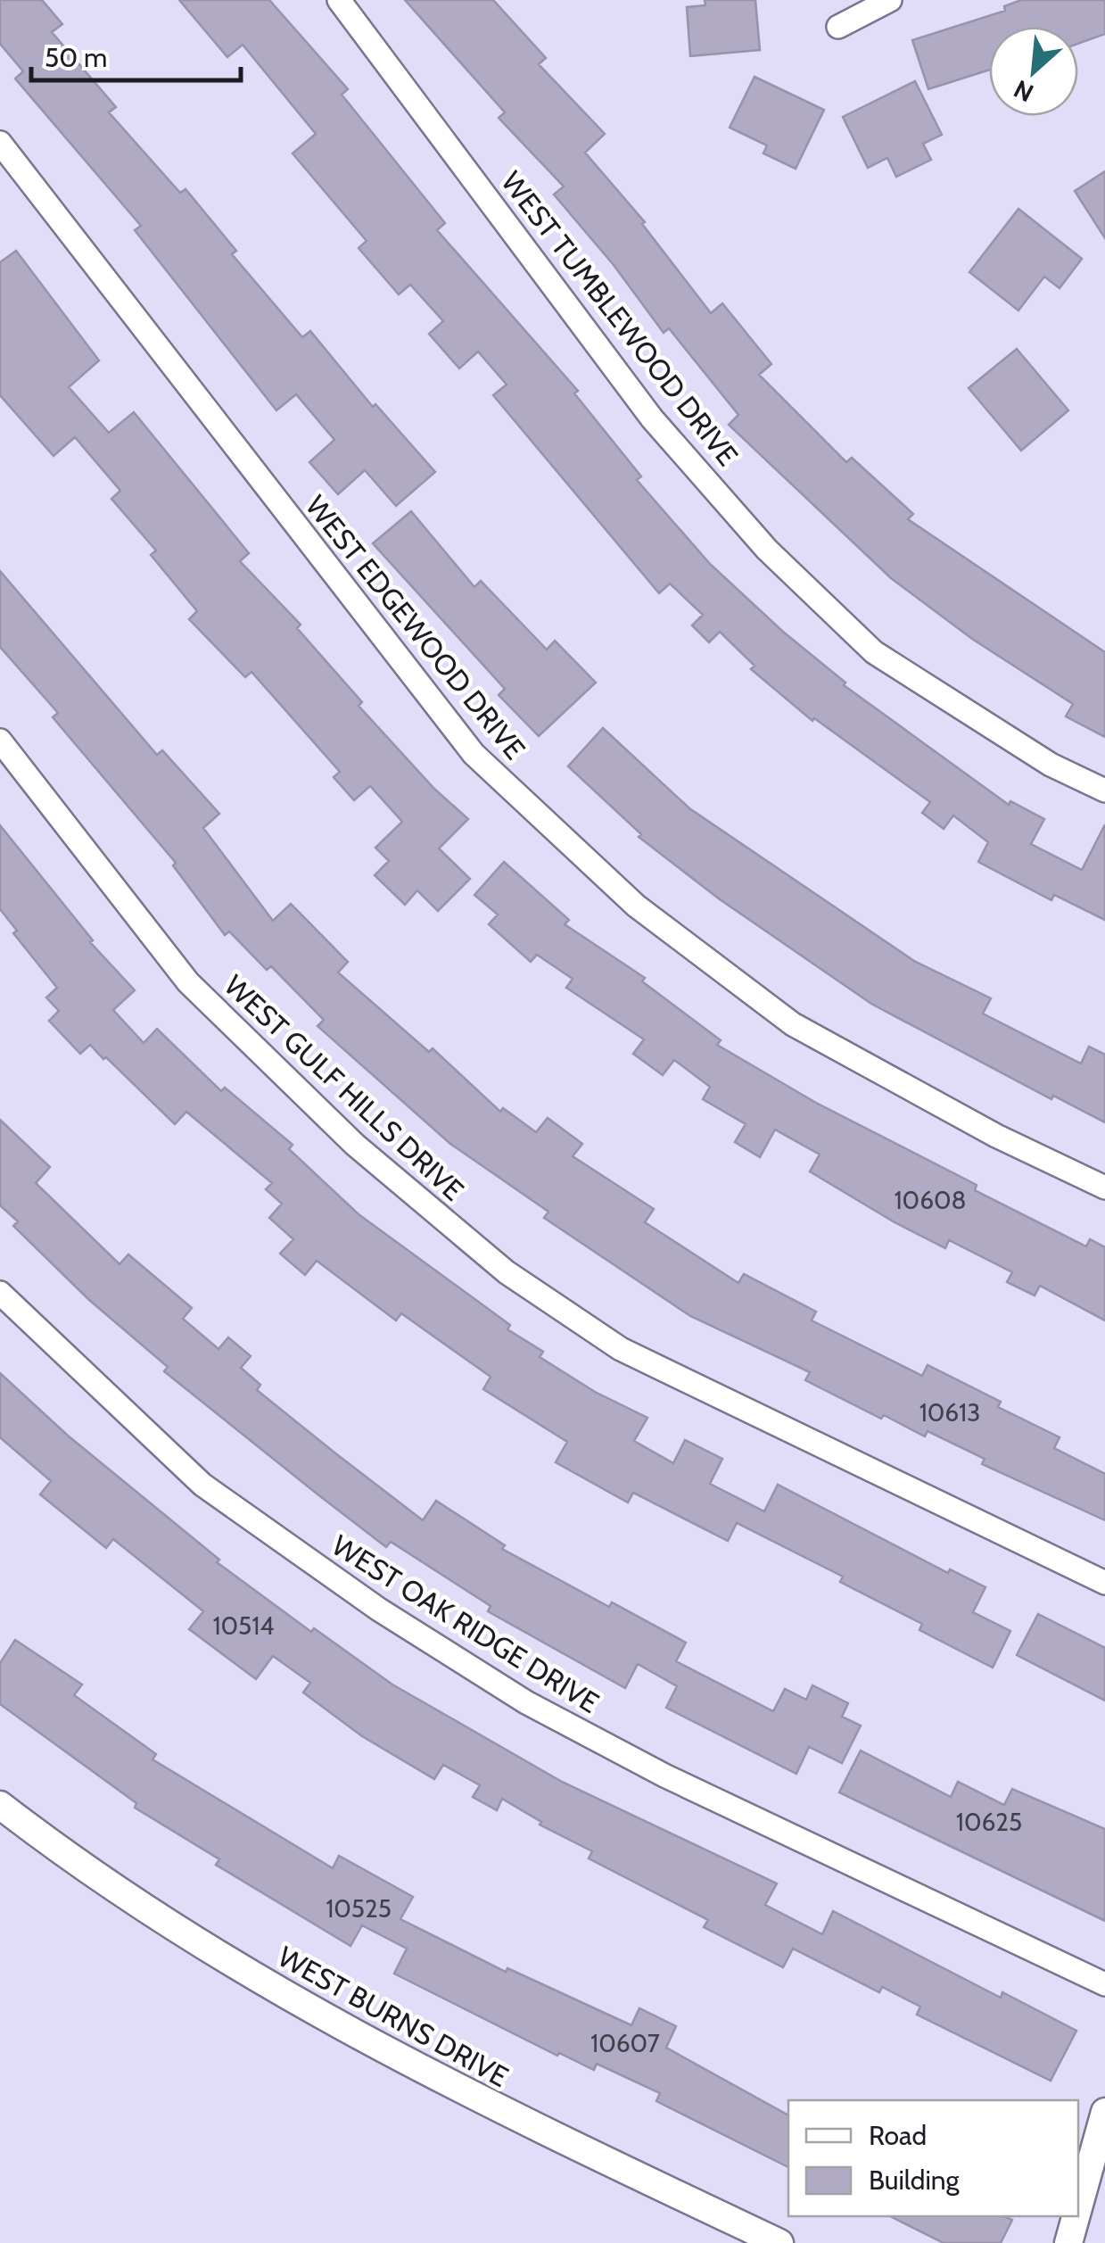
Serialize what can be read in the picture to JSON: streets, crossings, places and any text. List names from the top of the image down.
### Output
{
  "streets": {
    "street": [
      "WEST TUMBLEWOOD DRIVE",
      "WEST EDGEWOOD DRIVE",
      "WEST GULF HILLS DRIVE",
      "WEST OAK RIDGE DRIVE",
      "WEST BURNS DRIVE"
    ]
  },
  "house_numbers": [
    "10608",
    "10613",
    "10514",
    "10625",
    "10525",
    "10607"
  ],
  "legend": ["Road", "Building"],
  "scale_bar": "50 m",
  "north": "bottom left"
}
